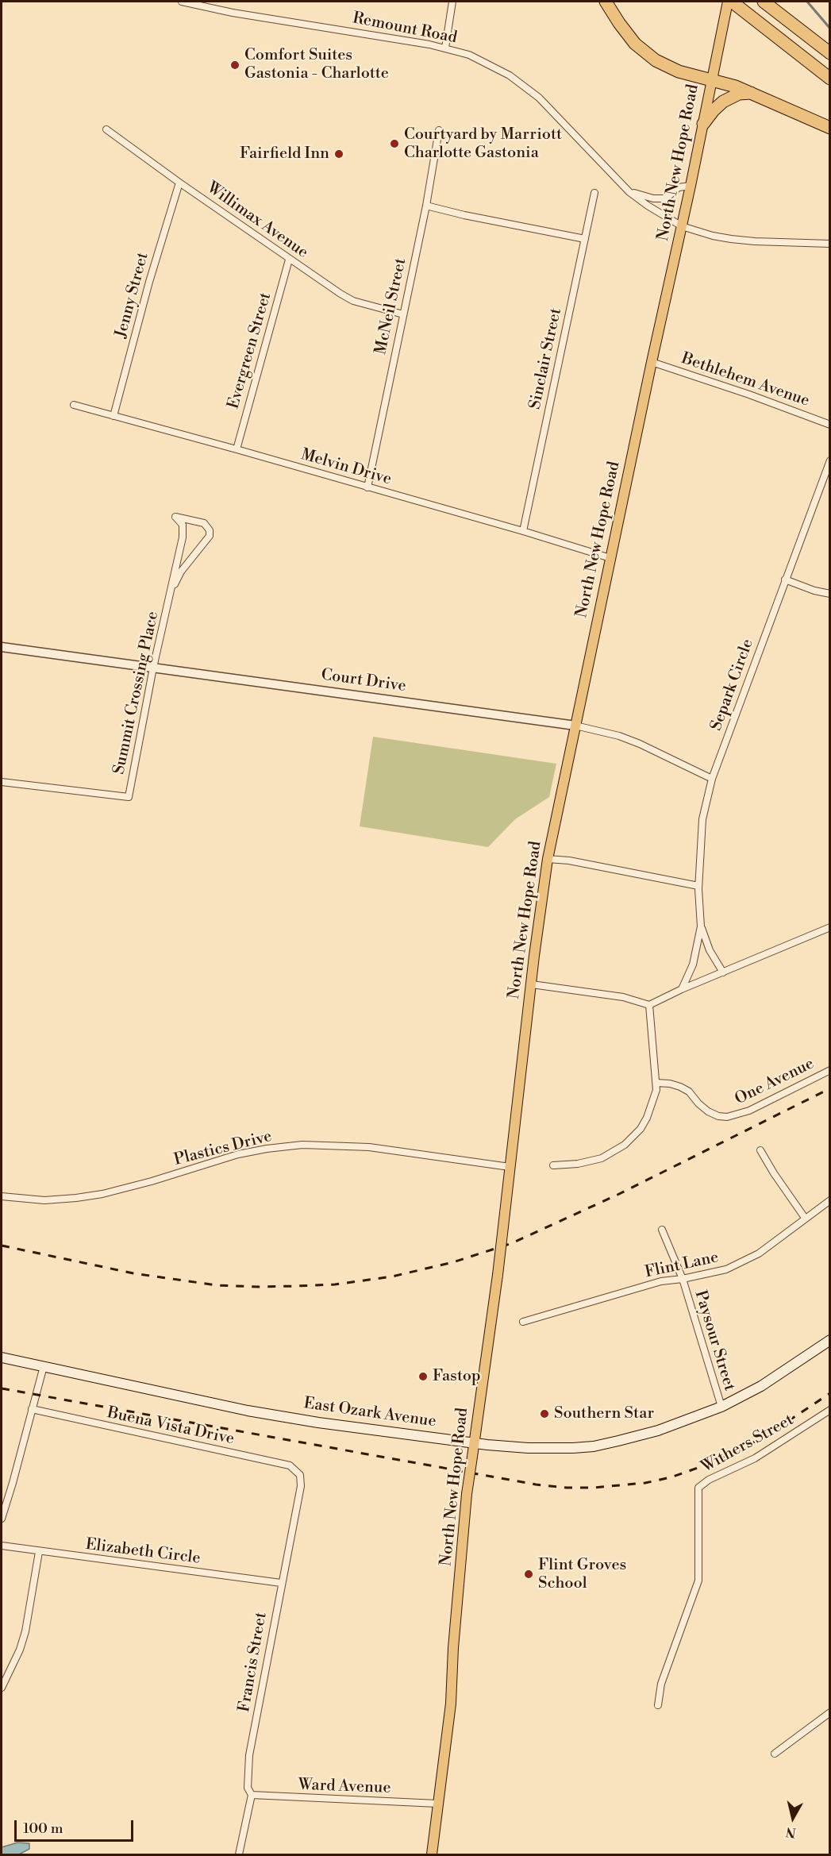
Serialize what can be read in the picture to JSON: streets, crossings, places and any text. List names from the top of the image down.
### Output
{
  "streets": {
    "main road": ["North New Hope Road", "East Ozark Avenue"],
    "street": [
      "Remount Road",
      "Willimax Avenue",
      "Jenny Street",
      "McNeil Street",
      "Evergreen Street",
      "Sinclair Street",
      "Bethlehem Avenue",
      "Melvin Drive",
      "Court Drive",
      "Separk Circle",
      "Summit Crossing Place",
      "One Avenue",
      "Plastics Drive",
      "Flint Lane",
      "Paysour Street",
      "Buena Vista Drive",
      "Withers Street",
      "Elizabeth Circle",
      "Francis Street",
      "Ward Avenue"
    ]
  },
  "crossings": [
    ["Remount Road", "North New Hope Road"],
    ["North New Hope Road", "Bethlehem Avenue"],
    ["North New Hope Road", "Melvin Drive"],
    ["North New Hope Road", "Court Drive"],
    ["North New Hope Road", "Plastics Drive"],
    ["North New Hope Road", "East Ozark Avenue"],
    ["North New Hope Road", "Ward Avenue"],
    ["Willimax Avenue", "Jenny Street"],
    ["Willimax Avenue", "McNeil Street"],
    ["Willimax Avenue", "Evergreen Street"],
    ["Jenny Street", "Melvin Drive"],
    ["McNeil Street", "Melvin Drive"],
    ["Evergreen Street", "Melvin Drive"],
    ["Sinclair Street", "Melvin Drive"],
    ["Court Drive", "Separk Circle"],
    ["Court Drive", "Summit Crossing Place"],
    ["Flint Lane", "Paysour Street"],
    ["Paysour Street", "East Ozark Avenue"],
    ["Buena Vista Drive", "Francis Street"],
    ["Elizabeth Circle", "Francis Street"],
    ["Francis Street", "Ward Avenue"]
  ],
  "places": [
    "Comfort Suites Gastonia - Charlotte",
    "Courtyard by Marriott Charlotte Gastonia",
    "Fairfield Inn",
    "Fastop",
    "Southern Star",
    "Flint Groves School"
  ],
  "scale_bar": "100 m",
  "north": "bottom"
}
